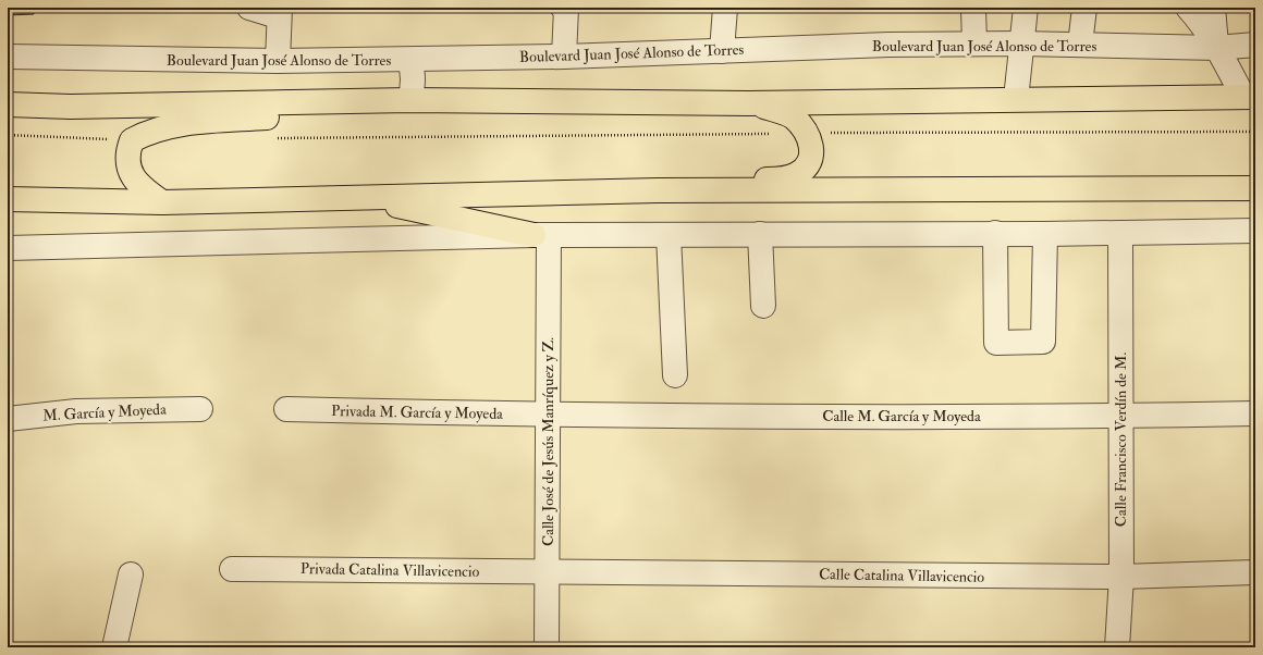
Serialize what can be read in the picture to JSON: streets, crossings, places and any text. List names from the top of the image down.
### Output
{
  "streets": {
    "street": [
      "Boulevard Juan José Alonso de Torres",
      "M. García y Moyeda",
      "Privada M. García y Moyeda",
      "Calle M. García y Moyeda",
      "Calle Francisco Verdín de M.",
      "Calle José de Jesús Manríquez y Z.",
      "Privada Catalina Villavicencio",
      "Calle Catalina Villavicencio"
    ]
  },
  "crossings": [
    ["Privada M. García y Moyeda", "Calle M. García y Moyeda"],
    ["Privada M. García y Moyeda", "Calle José de Jesús Manríquez y Z."],
    ["Calle M. García y Moyeda", "Calle Francisco Verdín de M."],
    ["Calle M. García y Moyeda", "Calle José de Jesús Manríquez y Z."],
    ["Calle Francisco Verdín de M.", "Calle Catalina Villavicencio"],
    ["Calle José de Jesús Manríquez y Z.", "Privada Catalina Villavicencio"],
    ["Calle José de Jesús Manríquez y Z.", "Calle Catalina Villavicencio"],
    ["Privada Catalina Villavicencio", "Calle Catalina Villavicencio"]
  ]
}
